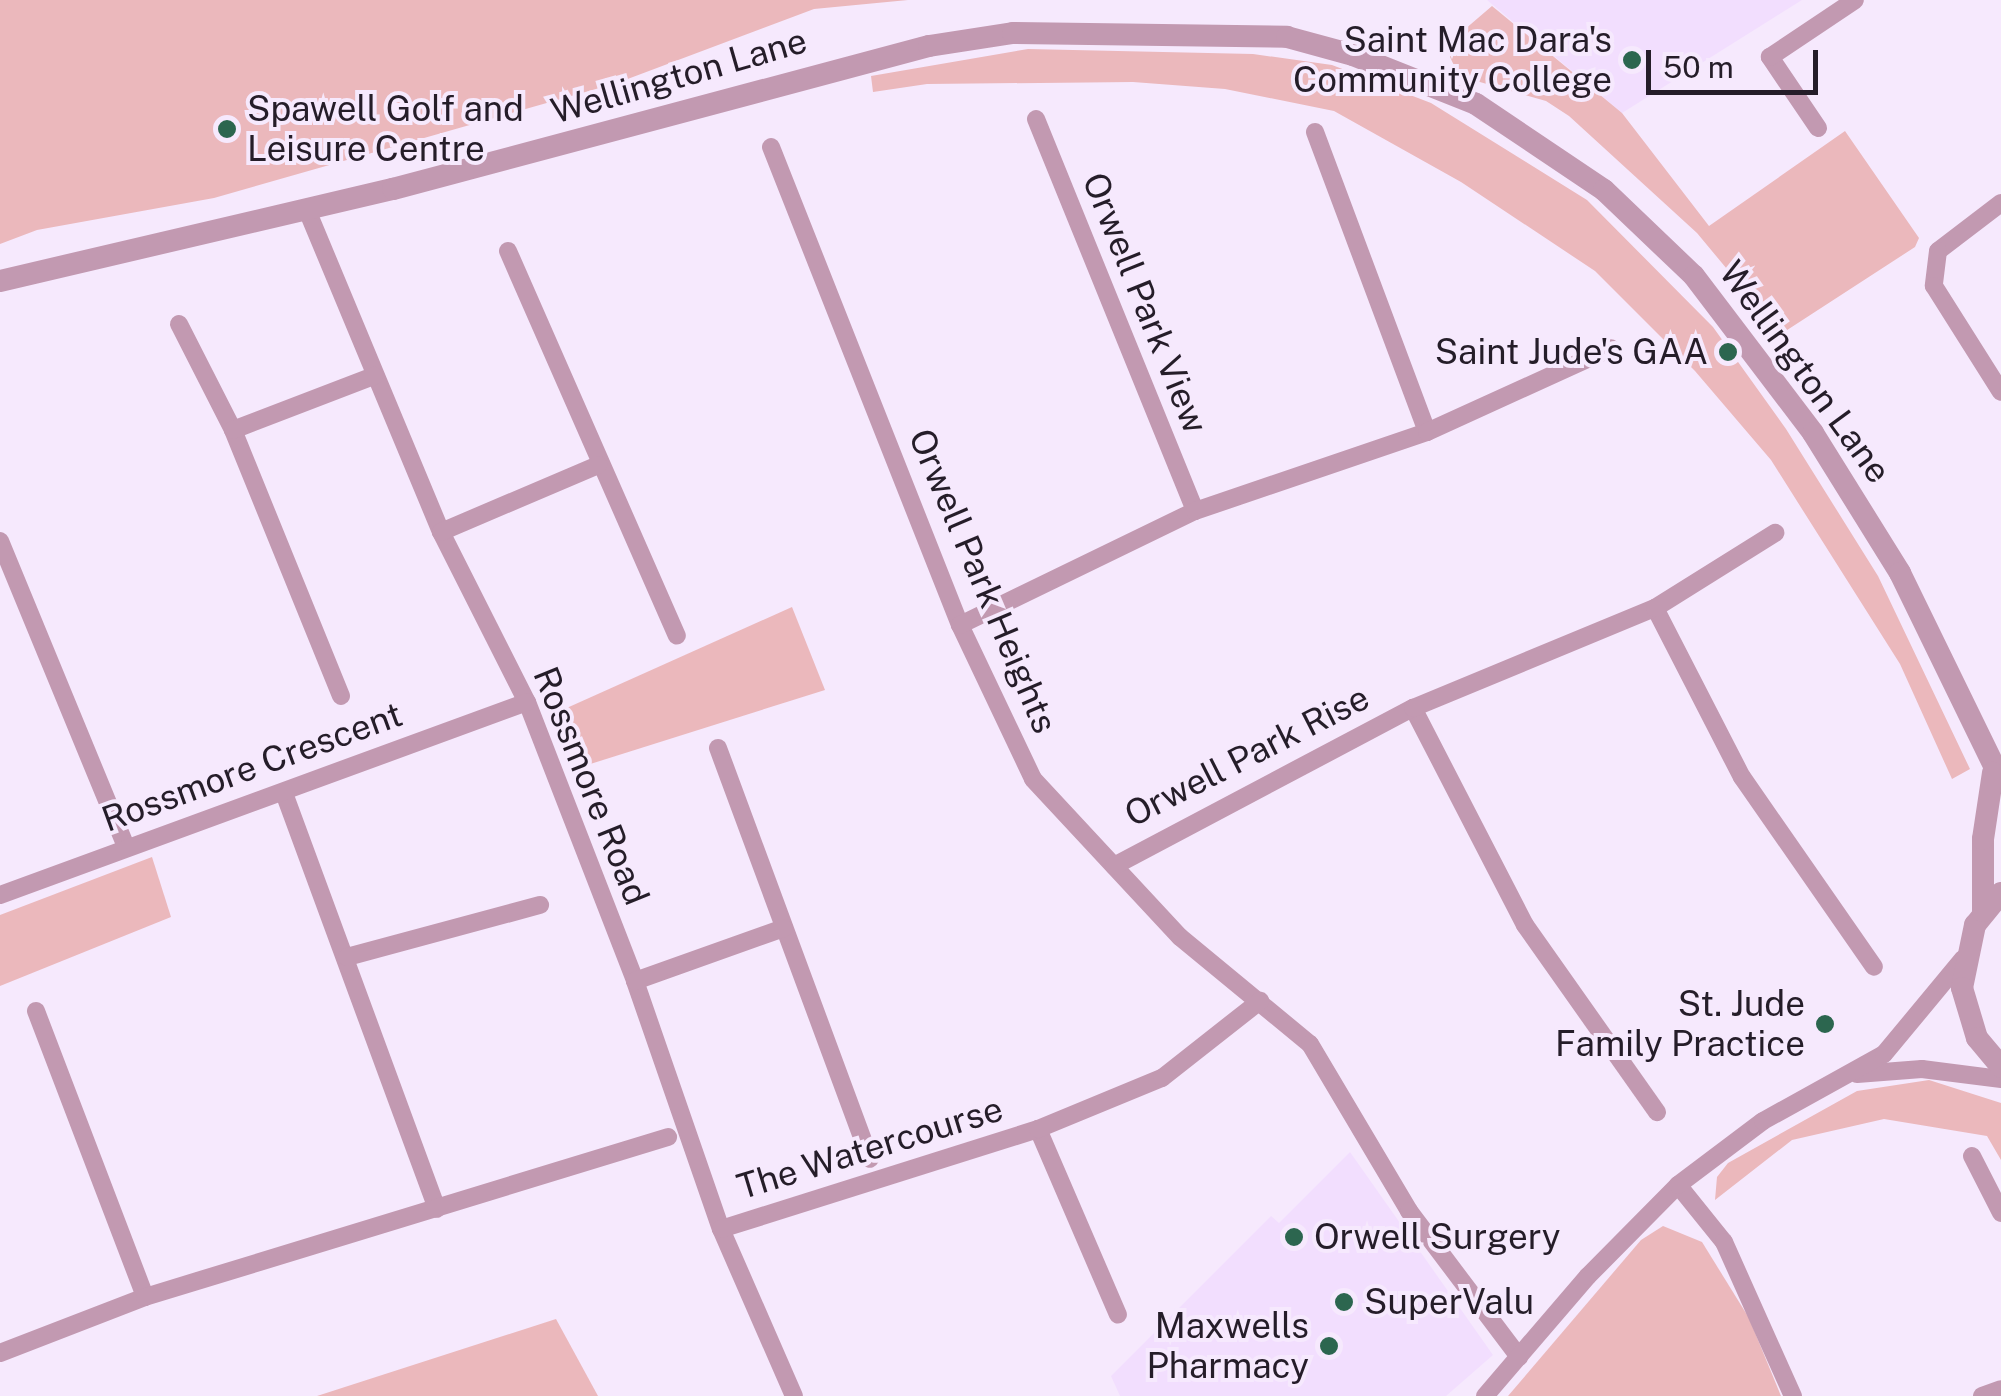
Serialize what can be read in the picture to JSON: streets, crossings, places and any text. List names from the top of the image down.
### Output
{
  "streets": {
    "street": [
      "Wellington Lane",
      "Orwell Park View",
      "Orwell Park Heights",
      "Orwell Park Rise",
      "Rossmore Crescent",
      "Rossmore Road",
      "The Watercourse"
    ]
  },
  "crossings": [
    ["Wellington Lane", "Rossmore Road"],
    ["Orwell Park Heights", "Orwell Park Rise"],
    ["Orwell Park Heights", "The Watercourse"],
    ["Rossmore Crescent", "Rossmore Road"],
    ["Rossmore Road", "The Watercourse"]
  ],
  "places": [
    "Saint Mac Dara's Community College",
    "Spawell Golf and Leisure Centre",
    "Saint Jude's GAA",
    "St. Jude Family Practice",
    "Orwell Surgery",
    "SuperValu",
    "Maxwells Pharmacy"
  ],
  "scale_bar": "50 m"
}
